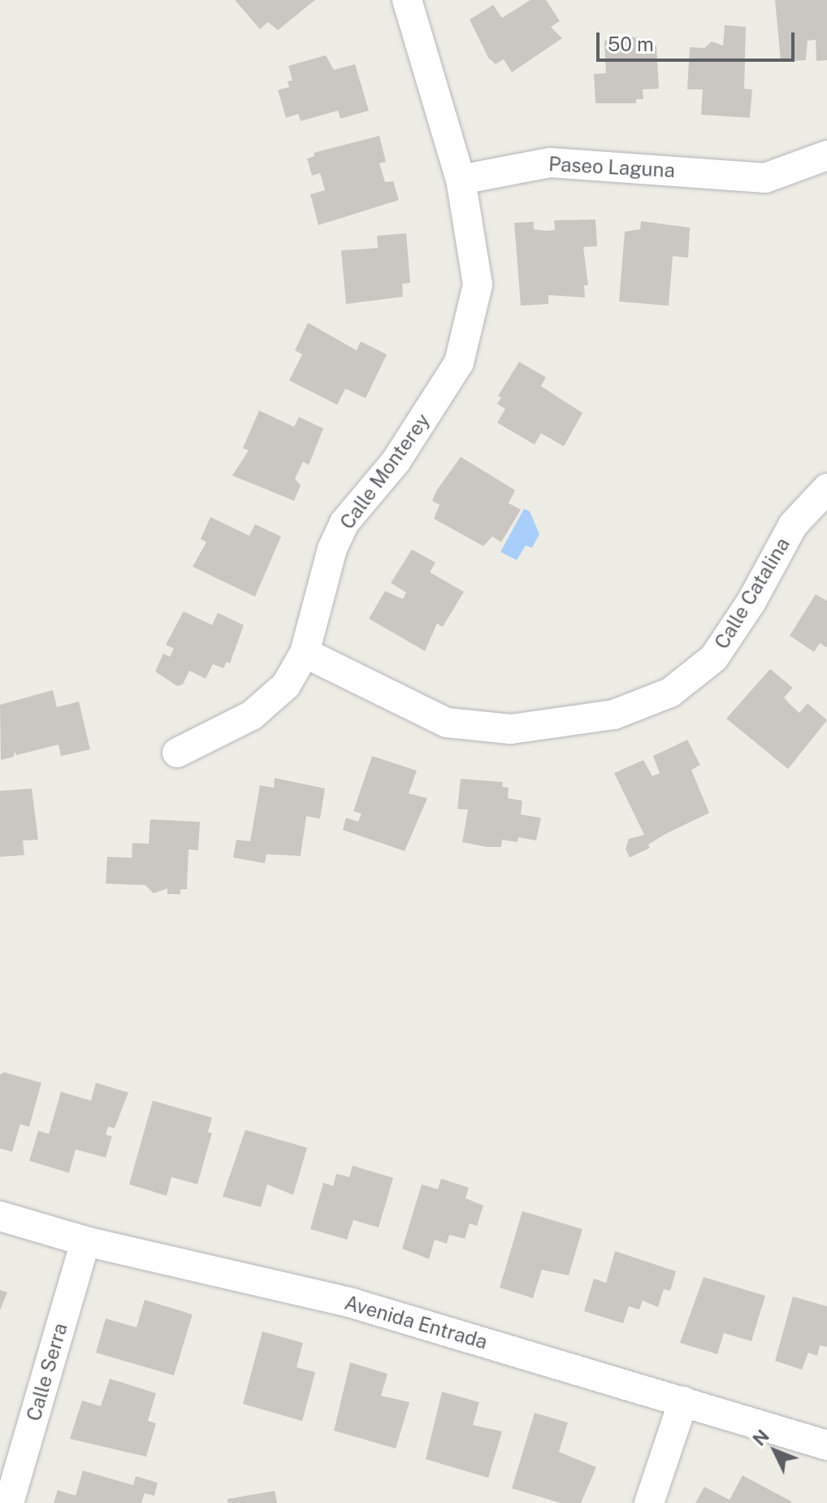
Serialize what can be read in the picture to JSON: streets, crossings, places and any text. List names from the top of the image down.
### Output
{
  "streets": {
    "street": [
      "Paseo Laguna",
      "Calle Monterey",
      "Calle Catalina",
      "Avenida Entrada",
      "Calle Serra"
    ]
  },
  "crossings": [
    ["Paseo Laguna", "Calle Monterey"],
    ["Calle Monterey", "Calle Catalina"],
    ["Avenida Entrada", "Calle Serra"]
  ],
  "scale_bar": "50 m",
  "north": "top left"
}
